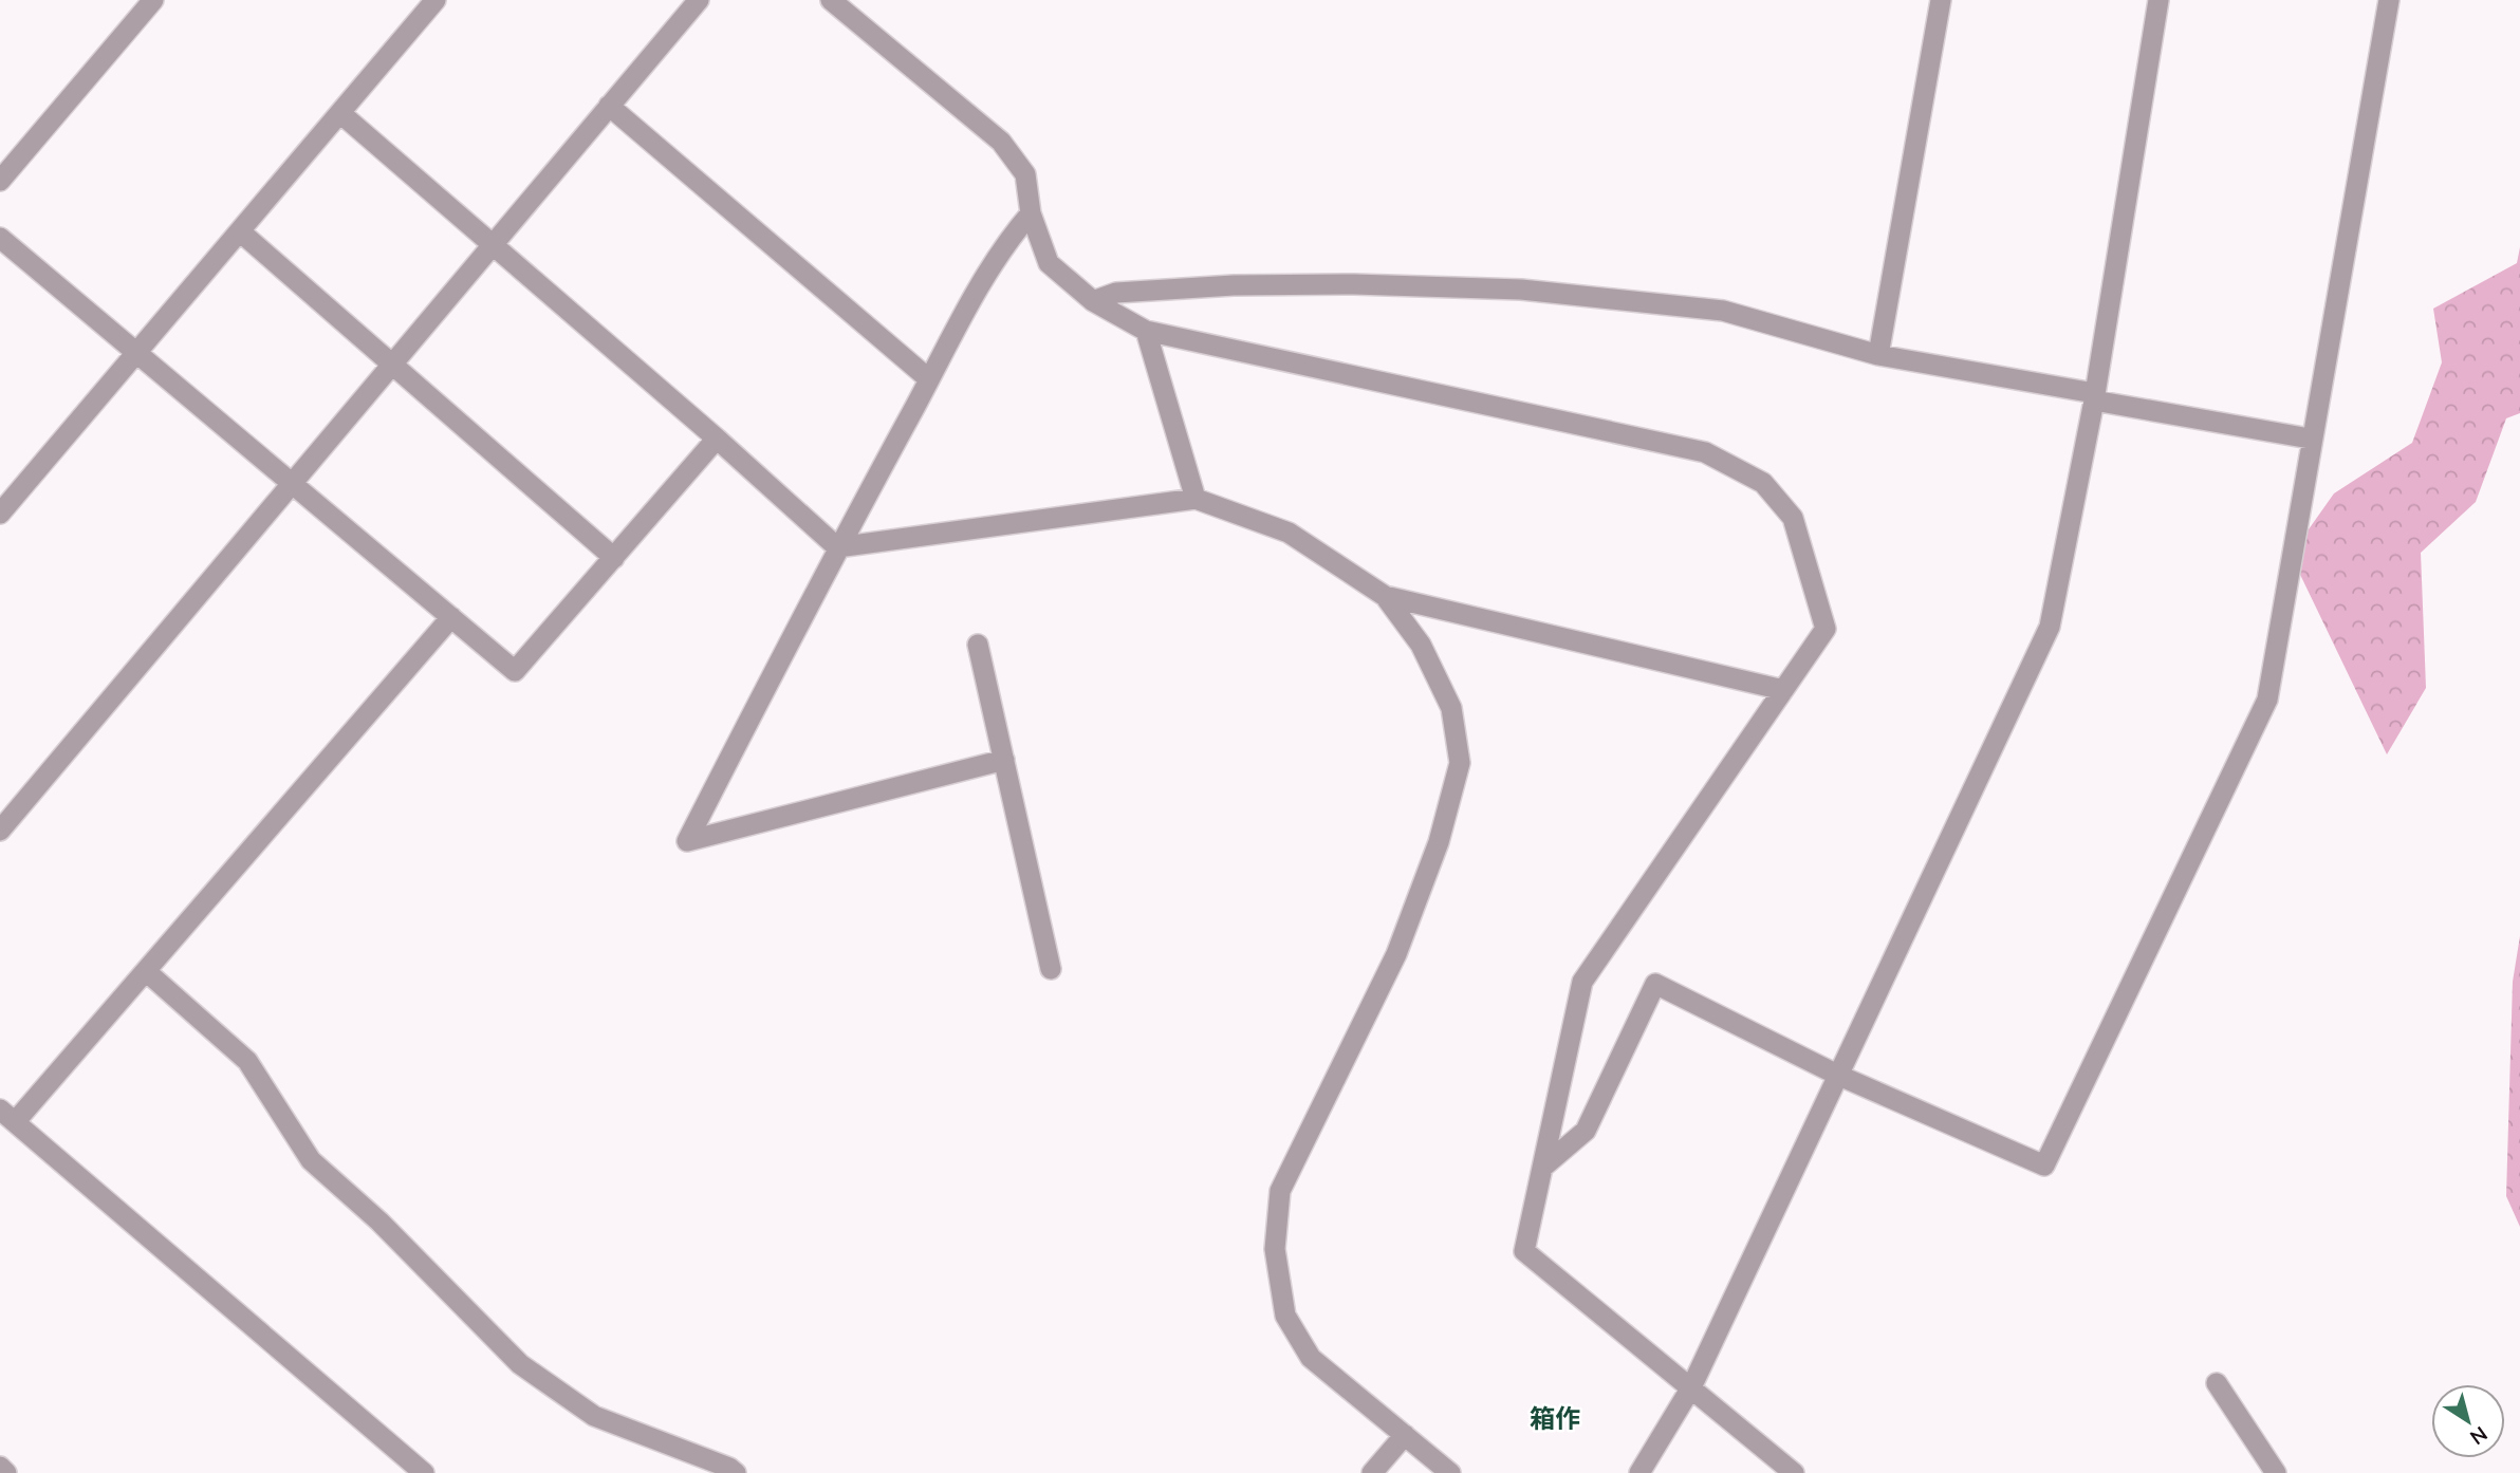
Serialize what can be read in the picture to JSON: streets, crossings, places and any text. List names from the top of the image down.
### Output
{
  "districts": ["箱作"],
  "north": "bottom right"
}
